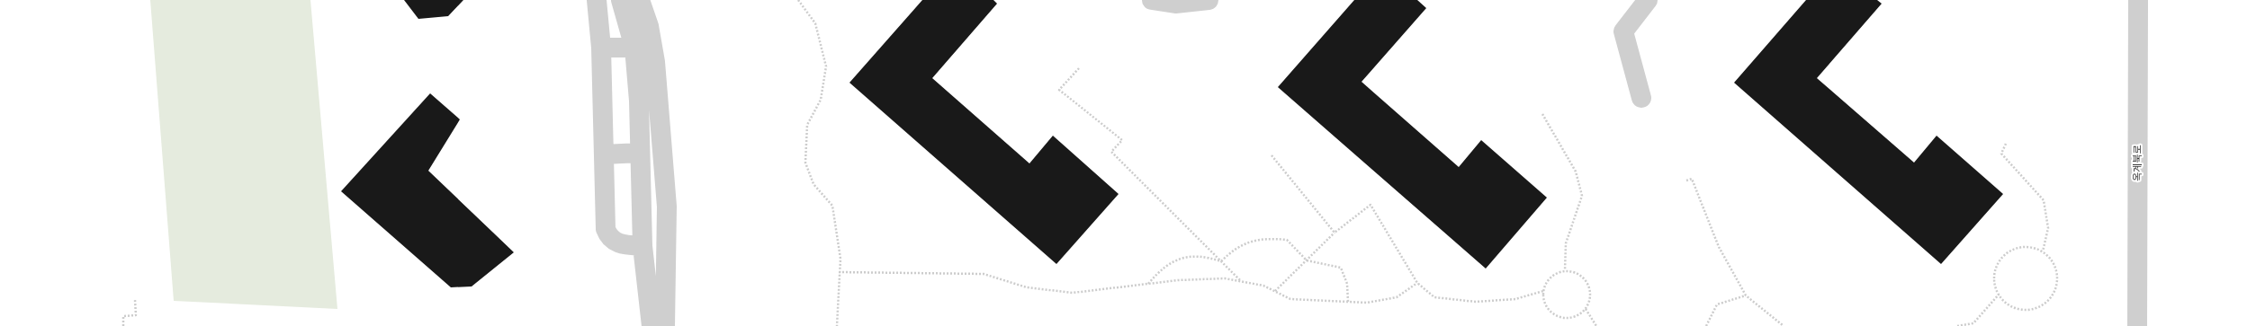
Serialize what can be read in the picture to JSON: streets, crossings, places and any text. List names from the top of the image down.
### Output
{
  "streets": {
    "street": ["옥계북로"]
  }
}
